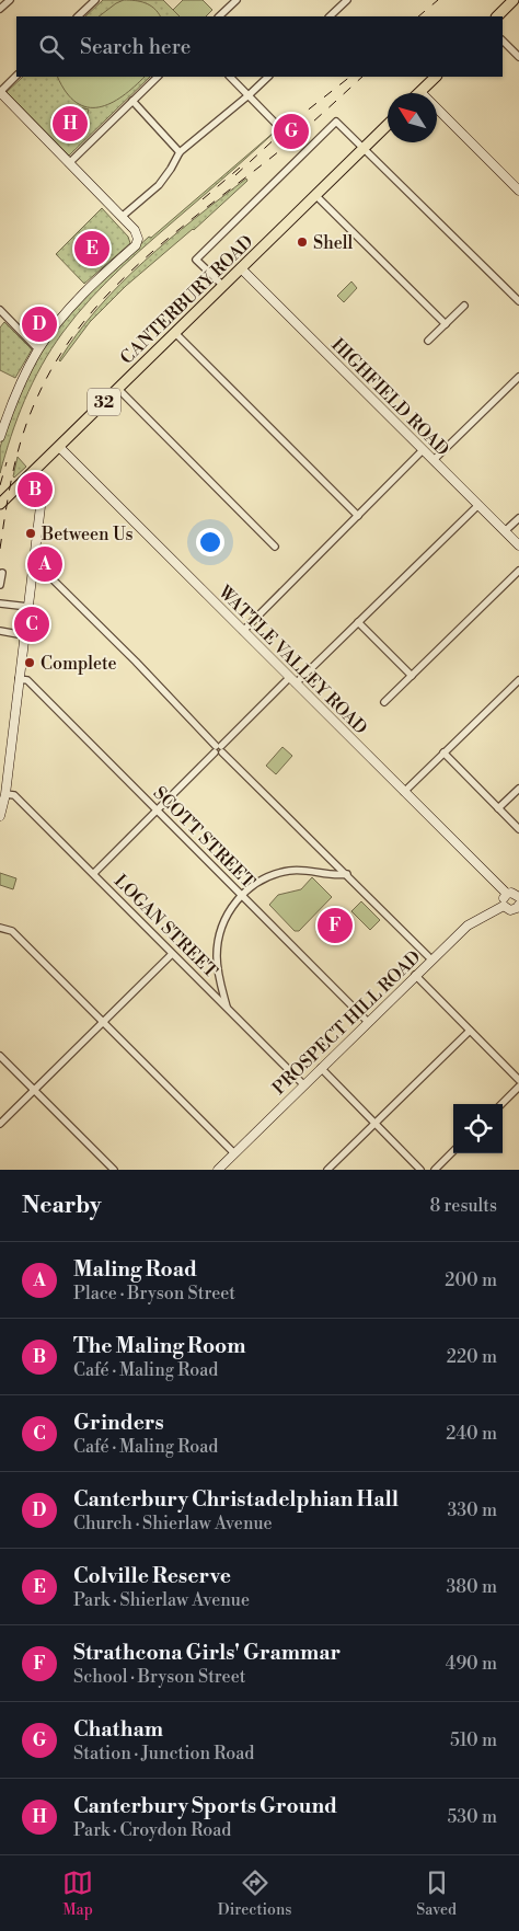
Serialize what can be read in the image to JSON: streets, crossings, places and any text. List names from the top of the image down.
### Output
{
  "streets": {
    "main road": ["CANTERBURY ROAD", "32"],
    "street": [
      "HIGHFIELD ROAD",
      "WATTLE VALLEY ROAD",
      "SCOTT STREET",
      "LOGAN STREET",
      "PROSPECT HILL ROAD"
    ]
  },
  "crossings": [
    ["CANTERBURY ROAD", "HIGHFIELD ROAD"],
    ["CANTERBURY ROAD", "WATTLE VALLEY ROAD"],
    ["WATTLE VALLEY ROAD", "PROSPECT HILL ROAD"],
    ["SCOTT STREET", "PROSPECT HILL ROAD"],
    ["LOGAN STREET", "PROSPECT HILL ROAD"]
  ],
  "places": ["Shell", "Between Us", "Complete"],
  "north": "top left",
  "page": {
    "search": "Search here",
    "pins": [
      "H",
      "G",
      "E",
      "D",
      "B",
      "A",
      "C",
      "F"
    ],
    "heading": ["Nearby", "8 results"],
    "list": [
      {
        "mark": "A",
        "name": "Maling Road",
        "note": "Place · Bryson Street",
        "value": "200 m"
      },
      {
        "mark": "B",
        "name": "The Maling Room",
        "note": "Café · Maling Road",
        "value": "220 m"
      },
      {
        "mark": "C",
        "name": "Grinders",
        "note": "Café · Maling Road",
        "value": "240 m"
      },
      {
        "mark": "D",
        "name": "Canterbury Christadelphian Hall",
        "note": "Church · Shierlaw Avenue",
        "value": "330 m"
      },
      {
        "mark": "E",
        "name": "Colville Reserve",
        "note": "Park · Shierlaw Avenue",
        "value": "380 m"
      },
      {
        "mark": "F",
        "name": "Strathcona Girls' Grammar",
        "note": "School · Bryson Street",
        "value": "490 m"
      },
      {
        "mark": "G",
        "name": "Chatham",
        "note": "Station · Junction Road",
        "value": "510 m"
      },
      {
        "mark": "H",
        "name": "Canterbury Sports Ground",
        "note": "Park · Croydon Road",
        "value": "530 m"
      }
    ],
    "nav": ["Map", "Directions", "Saved"]
  }
}
